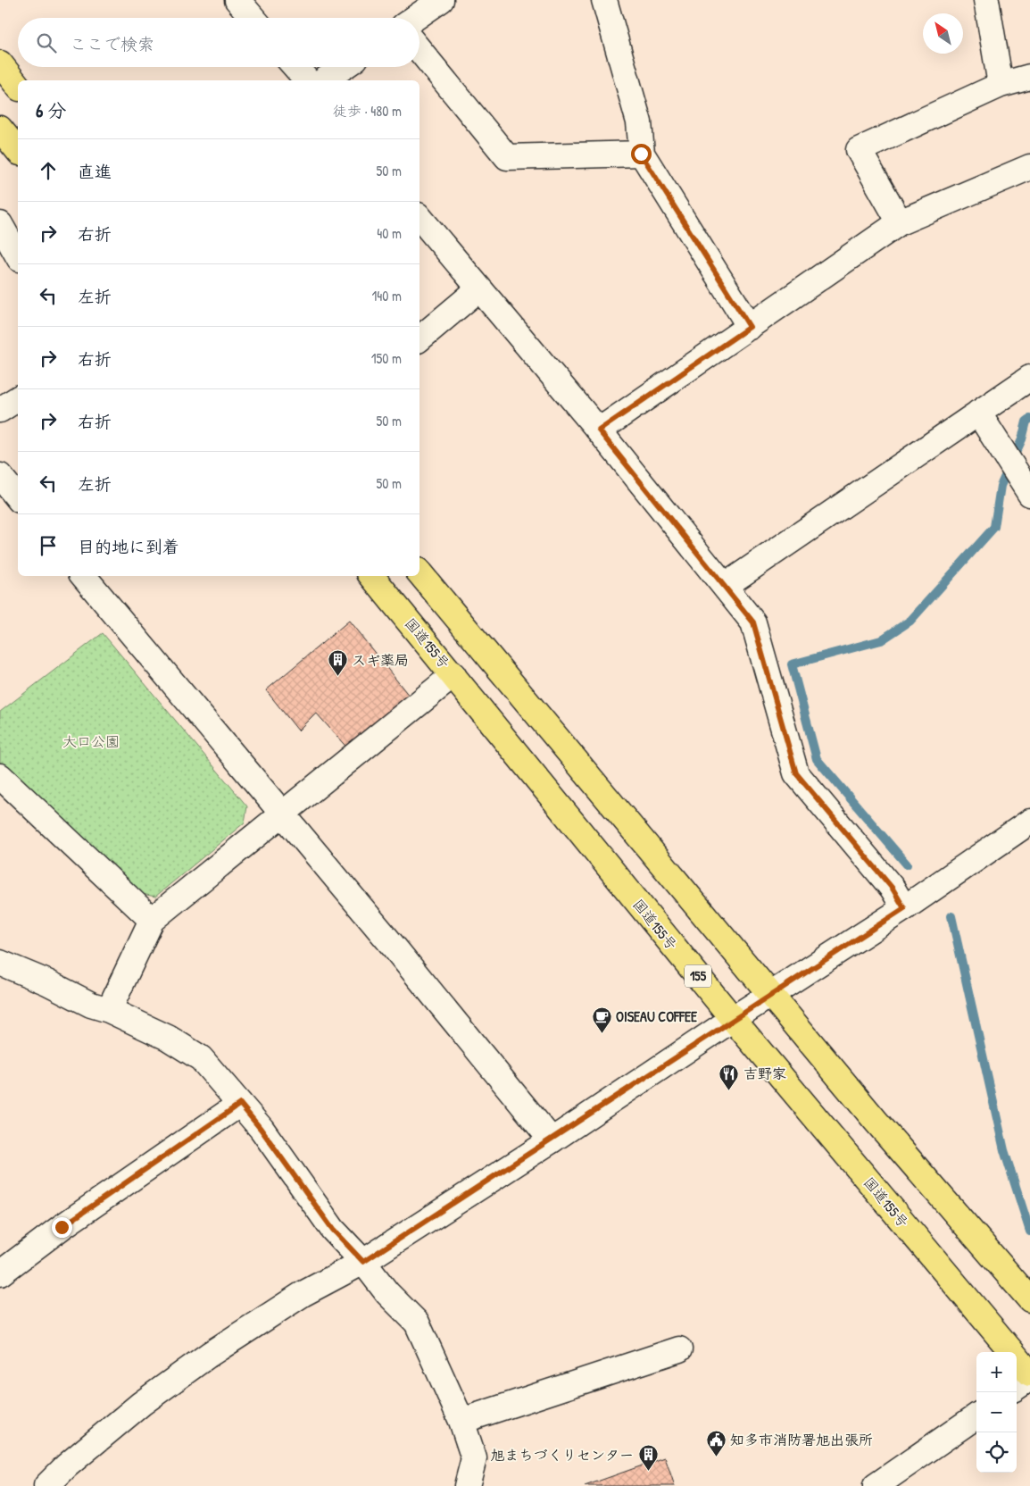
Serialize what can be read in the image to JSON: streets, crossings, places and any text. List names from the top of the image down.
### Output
{
  "streets": {
    "highway": ["国道155号", "155"]
  },
  "parks": ["大口公園"],
  "places": {
    "building": ["スギ薬局", "旭まちづくりセンター"],
    "cafe": ["OISEAU COFFEE"],
    "restaurant": ["吉野家"],
    "public building": ["知多市消防署旭出張所"]
  },
  "north": "top left",
  "page": {
    "search": "ここで検索",
    "heading": ["6 分", "徒歩 · 480 m"],
    "list": [
      ["直進", "50 m"],
      ["右折", "40 m"],
      ["左折", "140 m"],
      ["右折", "150 m"],
      ["右折", "50 m"],
      ["左折", "50 m"],
      "目的地に到着"
    ],
    "map_buttons": ["+", "−"]
  }
}
